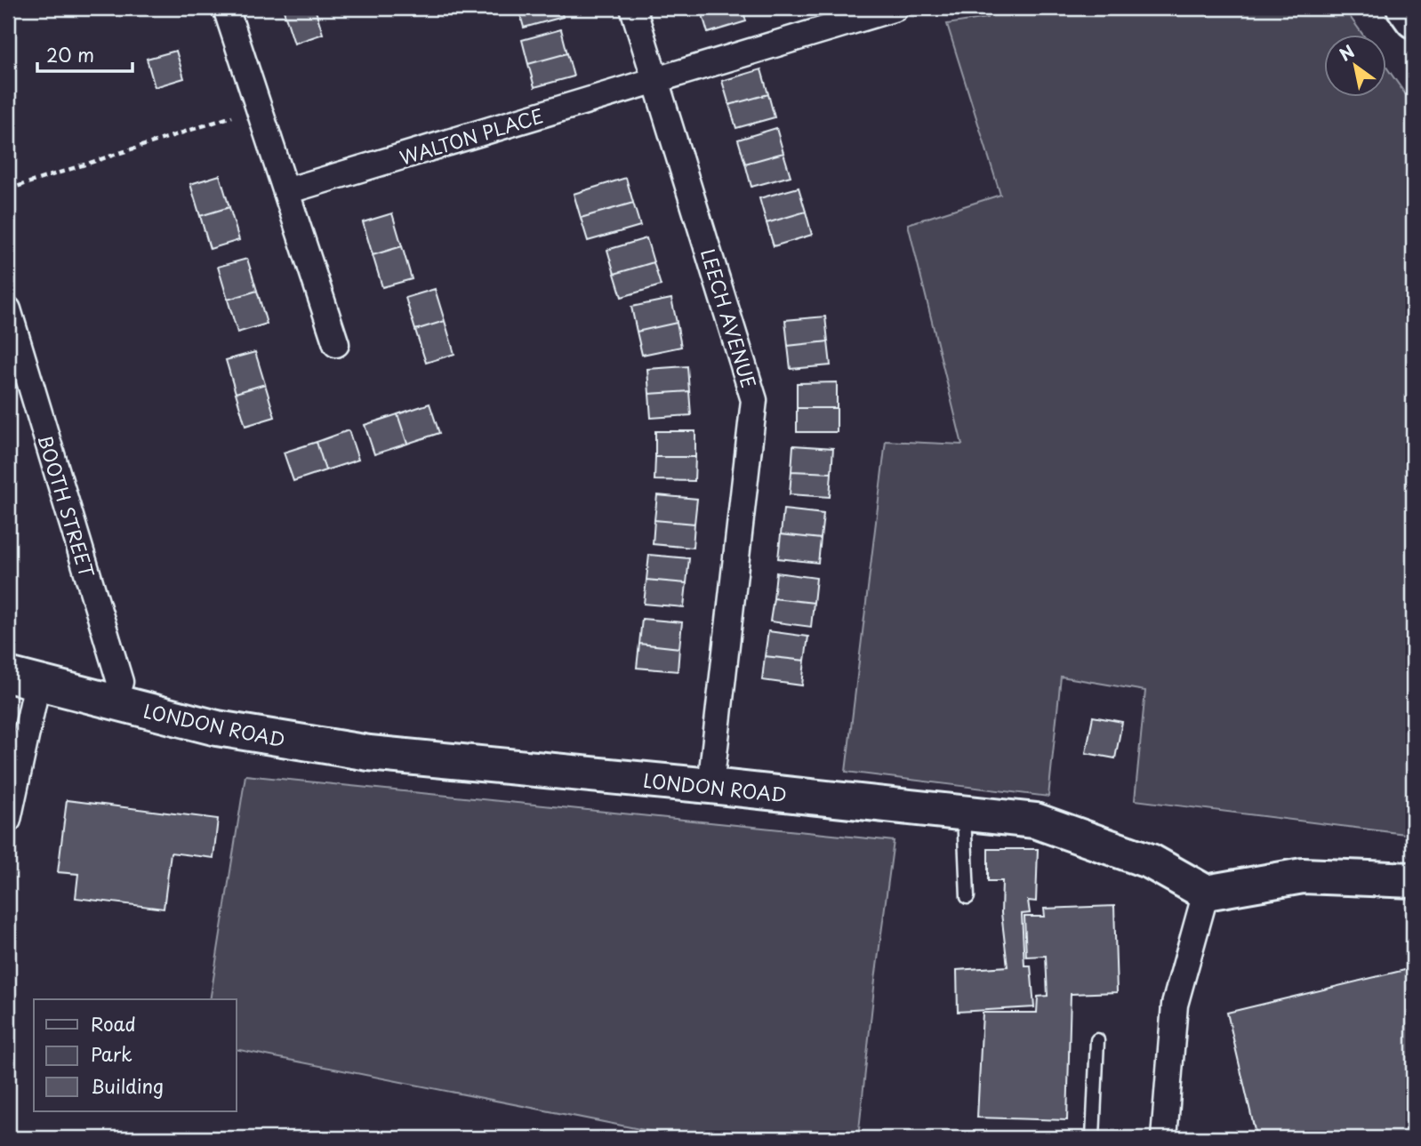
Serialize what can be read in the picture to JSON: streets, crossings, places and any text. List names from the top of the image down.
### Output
{
  "streets": {
    "main road": ["LONDON ROAD"],
    "street": ["WALTON PLACE", "LEECH AVENUE", "BOOTH STREET"]
  },
  "crossings": [
    ["WALTON PLACE", "LEECH AVENUE"],
    ["LEECH AVENUE", "LONDON ROAD"],
    ["BOOTH STREET", "LONDON ROAD"]
  ],
  "legend": ["Road", "Park", "Building"],
  "scale_bar": "20 m",
  "north": "top left"
}
